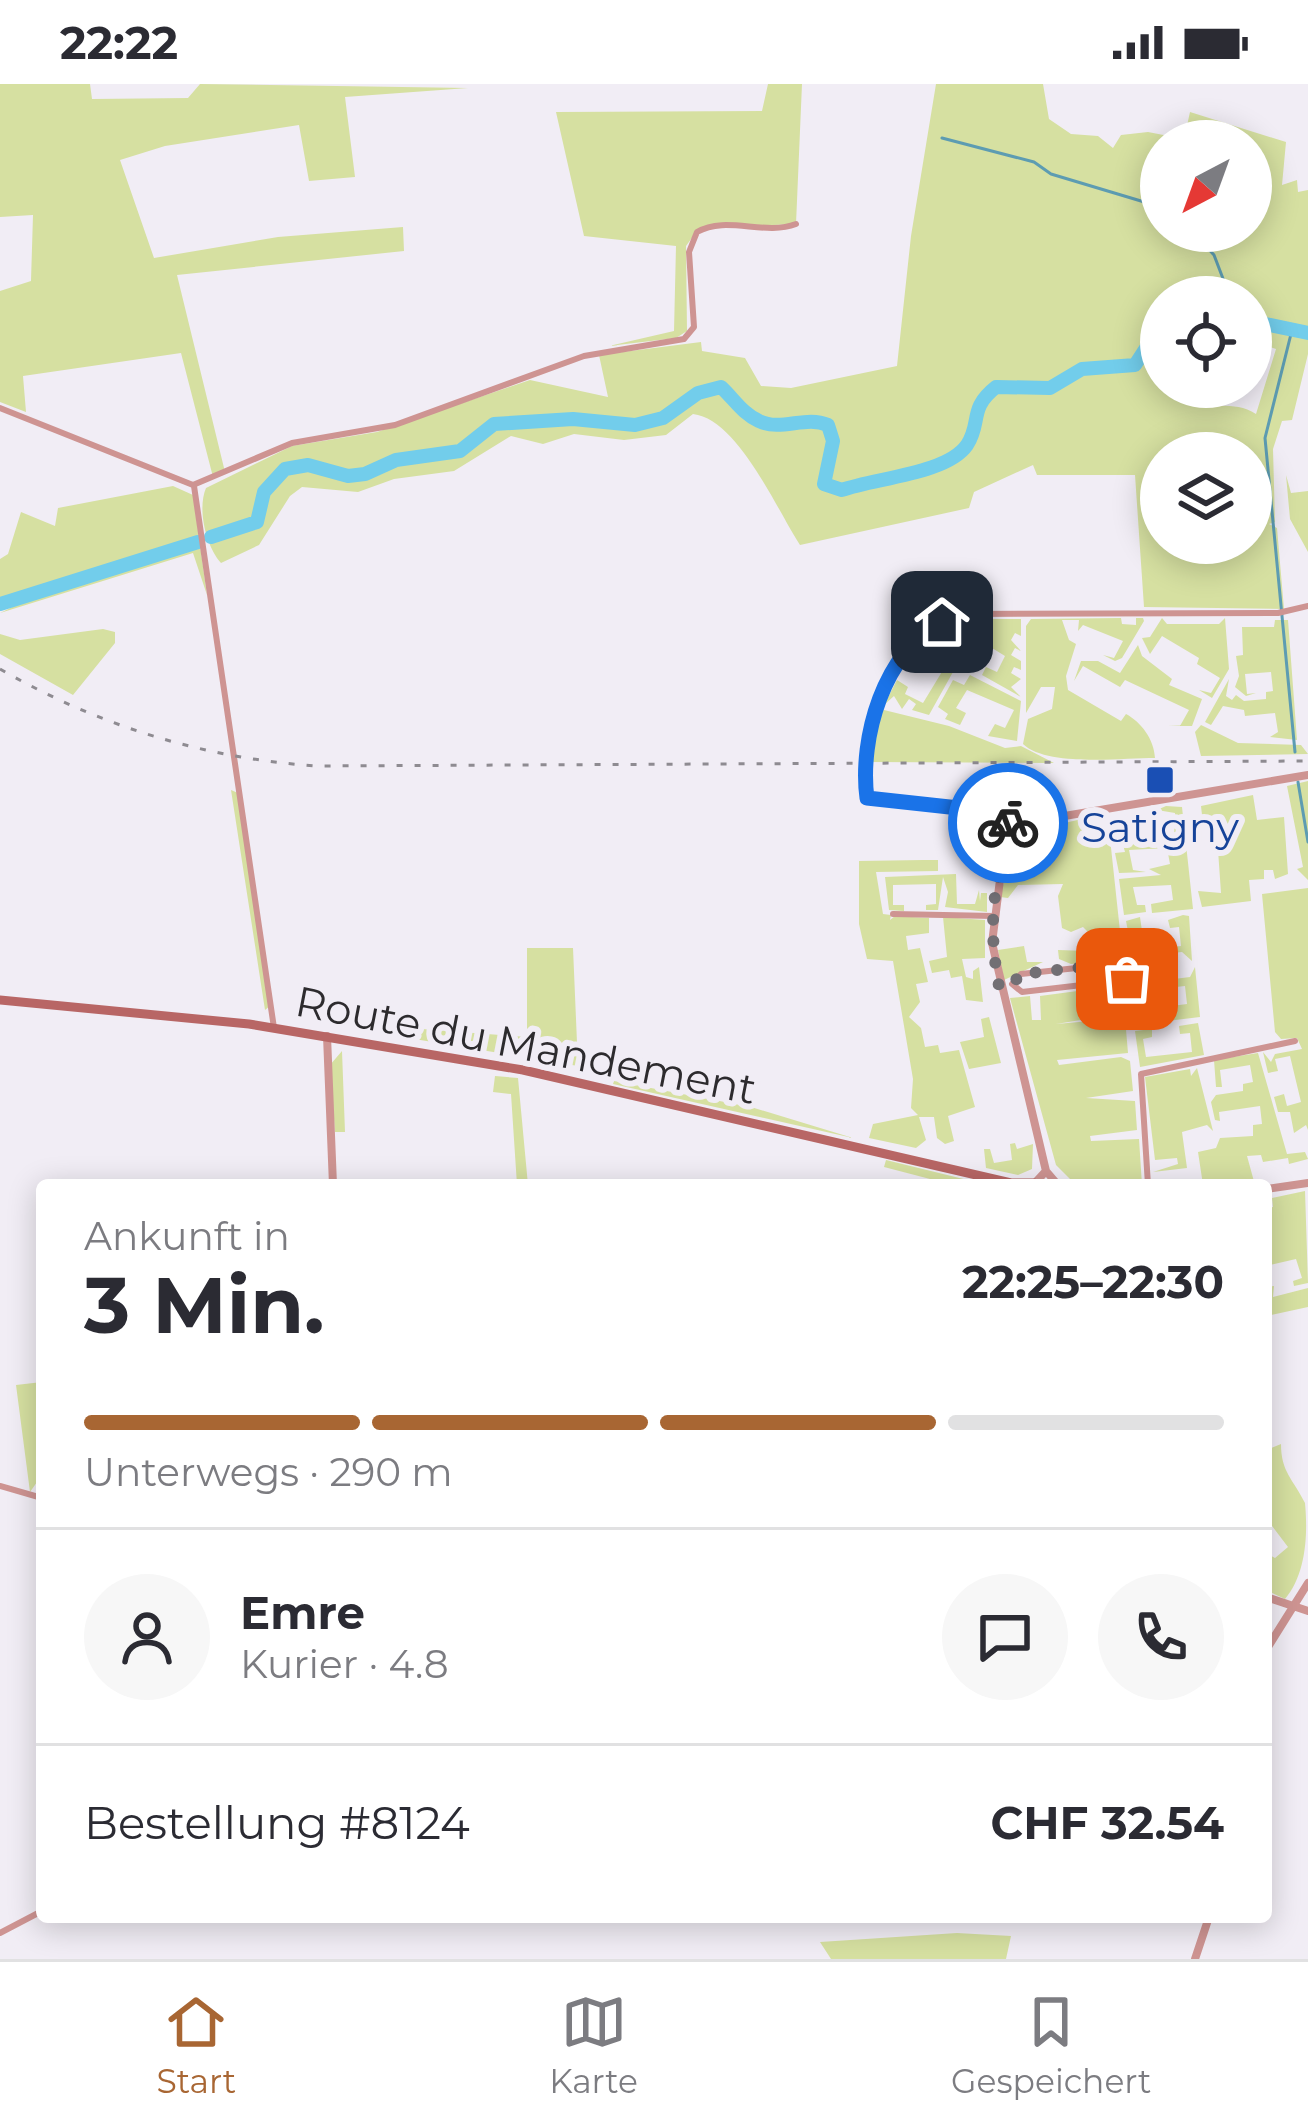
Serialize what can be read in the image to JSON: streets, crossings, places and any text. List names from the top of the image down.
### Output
{
  "streets": {
    "main road": ["Route du Mandement"]
  },
  "places": {
    "transit": ["Satigny"]
  },
  "north": "bottom left",
  "page": {
    "status": "22:22",
    "heading": ["3 Min.", "Ankunft in", "22:25–22:30"],
    "panel": [
      "Emre",
      "Kurier · 4.8",
      "Bestellung #8124",
      "CHF 32.54"
    ],
    "bar": "Unterwegs · 290 m",
    "tabs": ["Start", "Karte", "Gespeichert"]
  }
}
